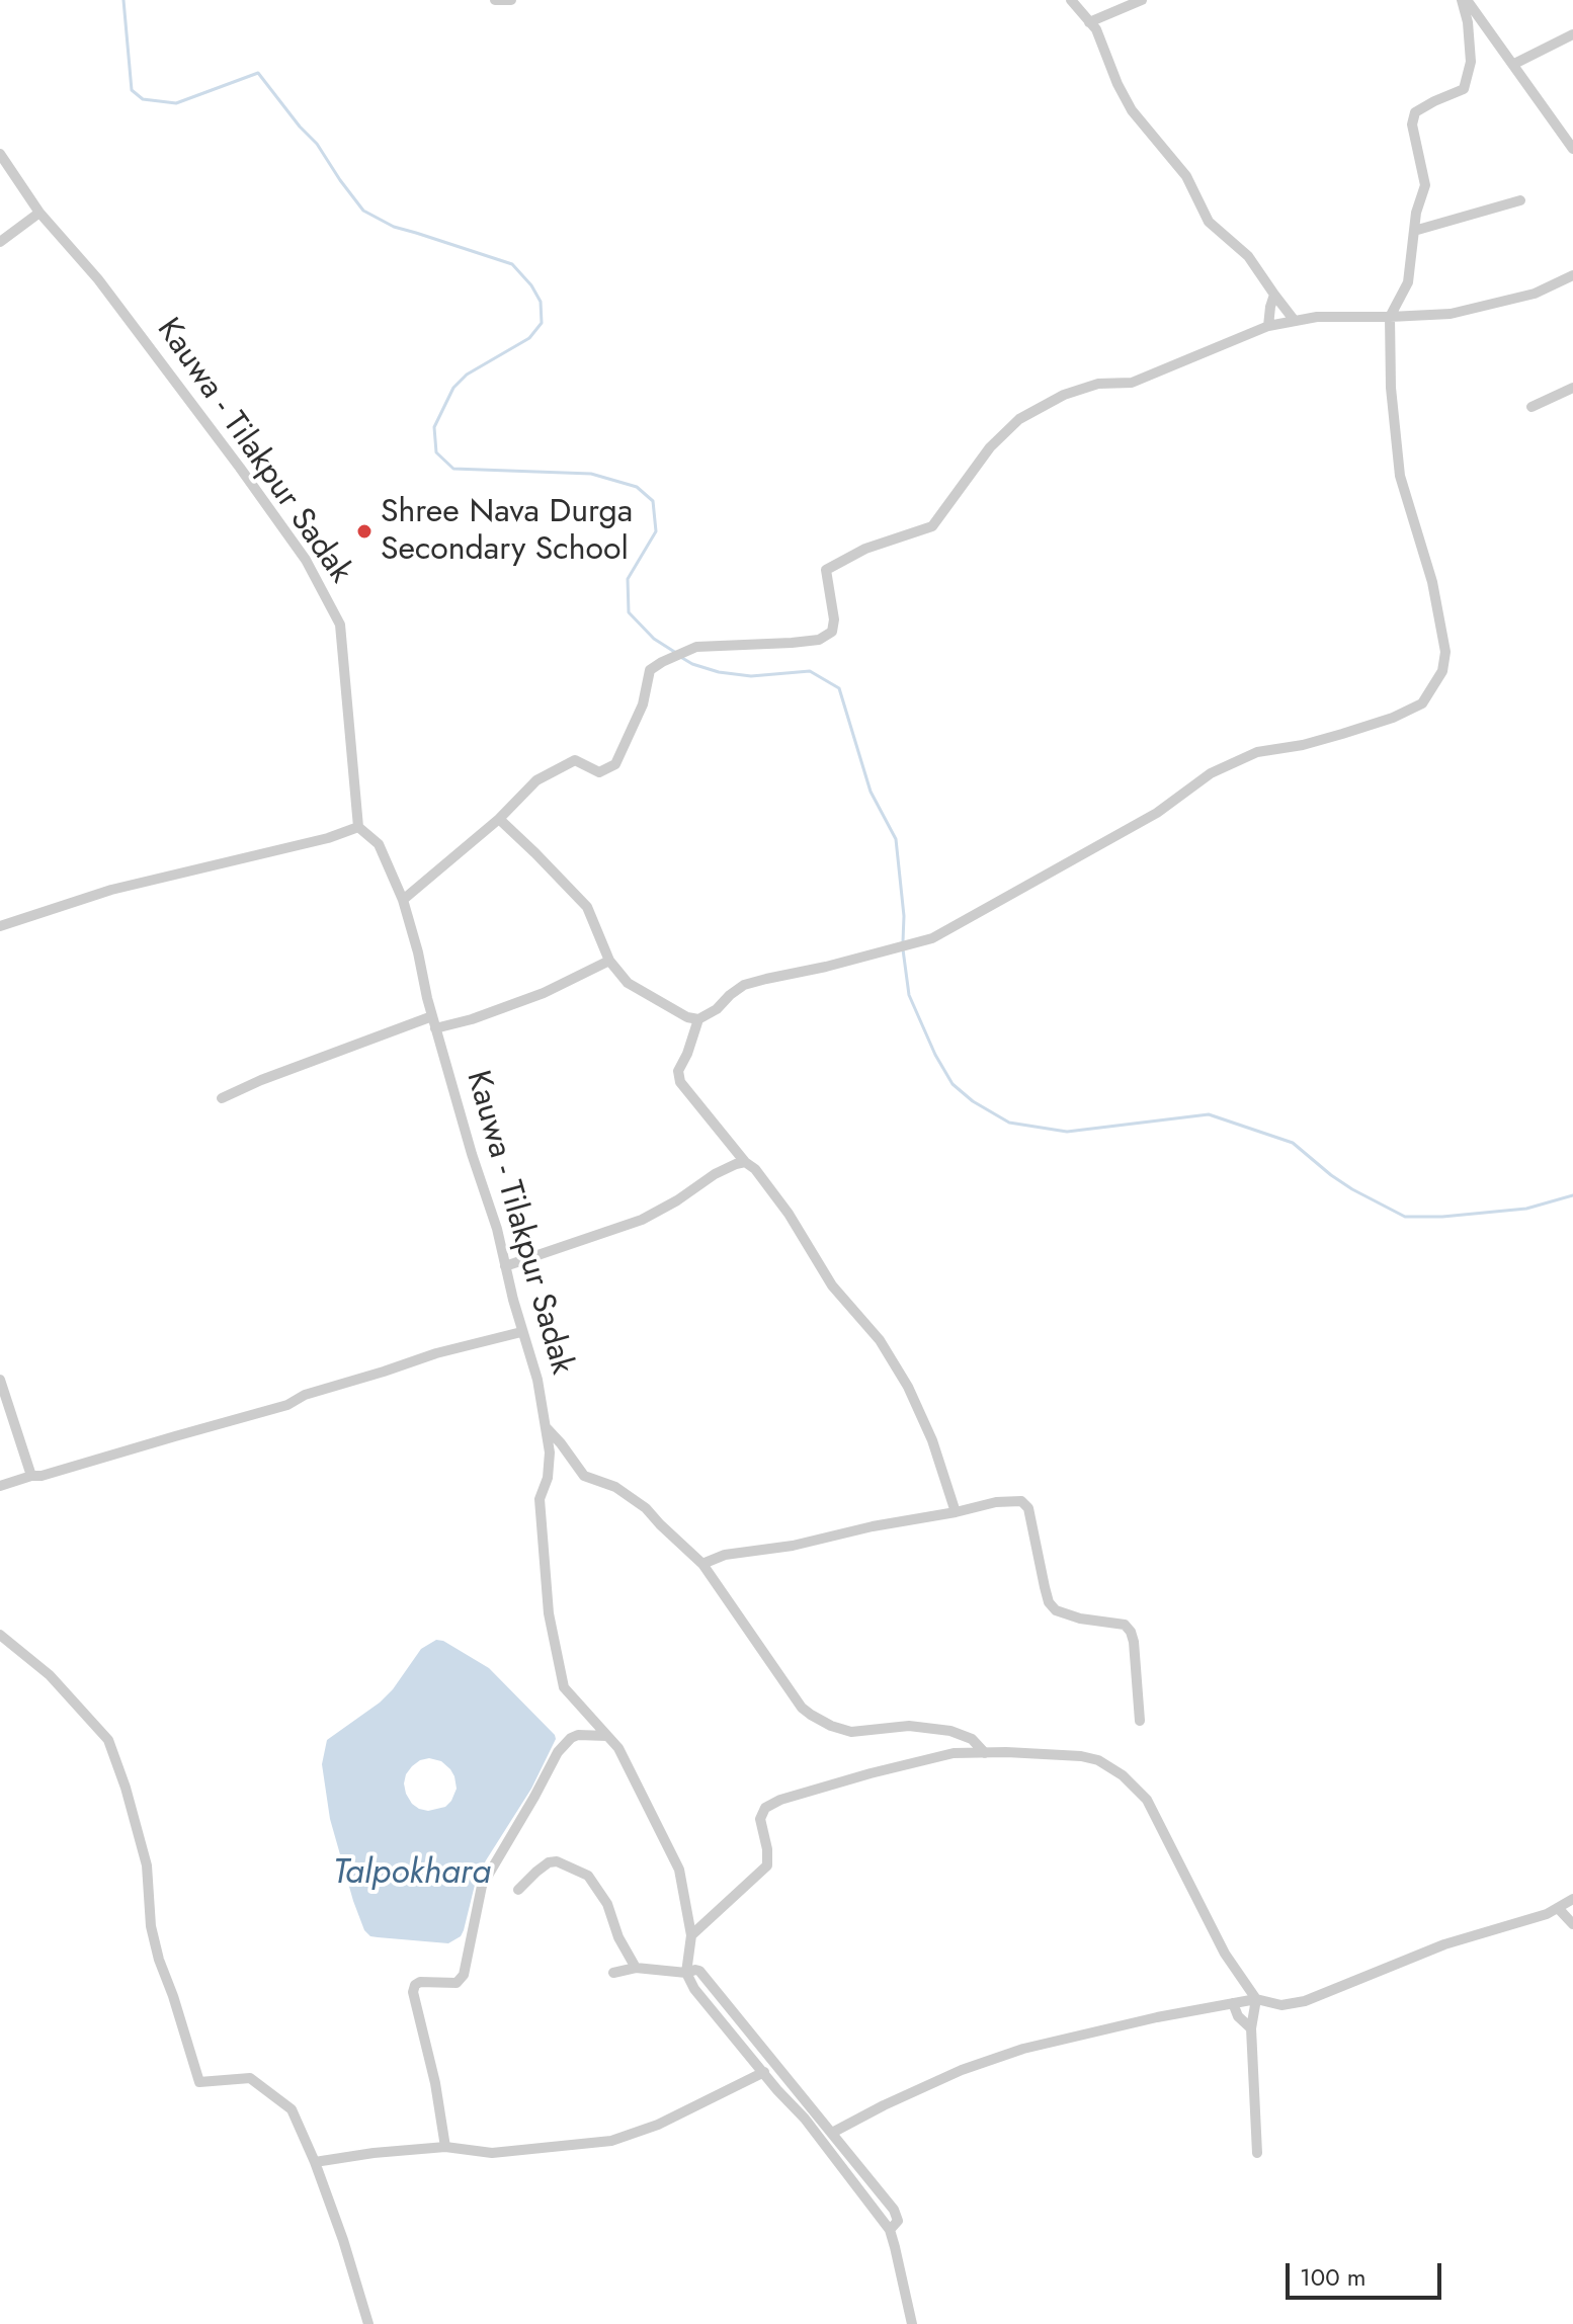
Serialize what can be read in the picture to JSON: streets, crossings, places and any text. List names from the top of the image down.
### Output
{
  "streets": {
    "street": ["Kauwa - Tilakpur Sadak"]
  },
  "water": ["Talpokhara"],
  "places": ["Shree Nava Durga Secondary School"],
  "scale_bar": "100 m"
}
